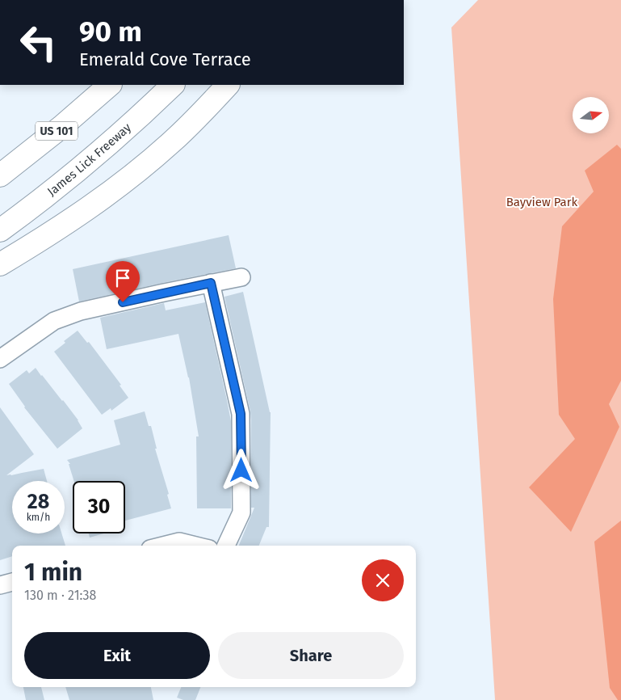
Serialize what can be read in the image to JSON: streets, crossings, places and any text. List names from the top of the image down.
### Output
{
  "streets": {
    "highway": ["US 101", "James Lick Freeway"]
  },
  "parks": ["Bayview Park"],
  "north": "right",
  "page": {
    "turn": ["90 m", "Emerald Cove Terrace"],
    "speed": "28 km/h",
    "limit": "30",
    "heading": ["1 min", "130 m · 21:38"],
    "buttons": ["Exit", "Share"]
  }
}
